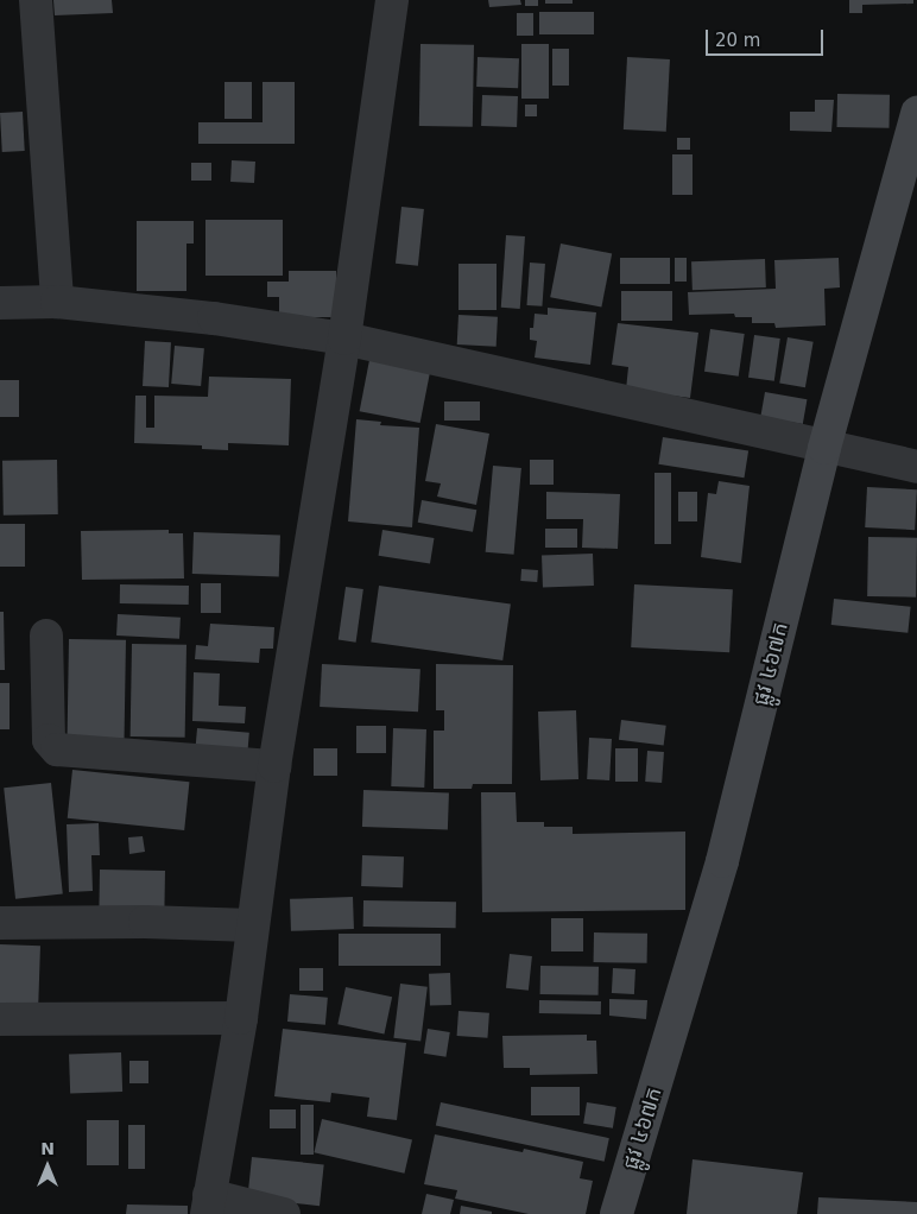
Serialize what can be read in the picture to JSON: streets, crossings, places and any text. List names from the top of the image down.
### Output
{
  "streets": {
    "street": ["ផ្លូវ ៤៦៧ក"]
  },
  "scale_bar": "20 m",
  "north": "top"
}
